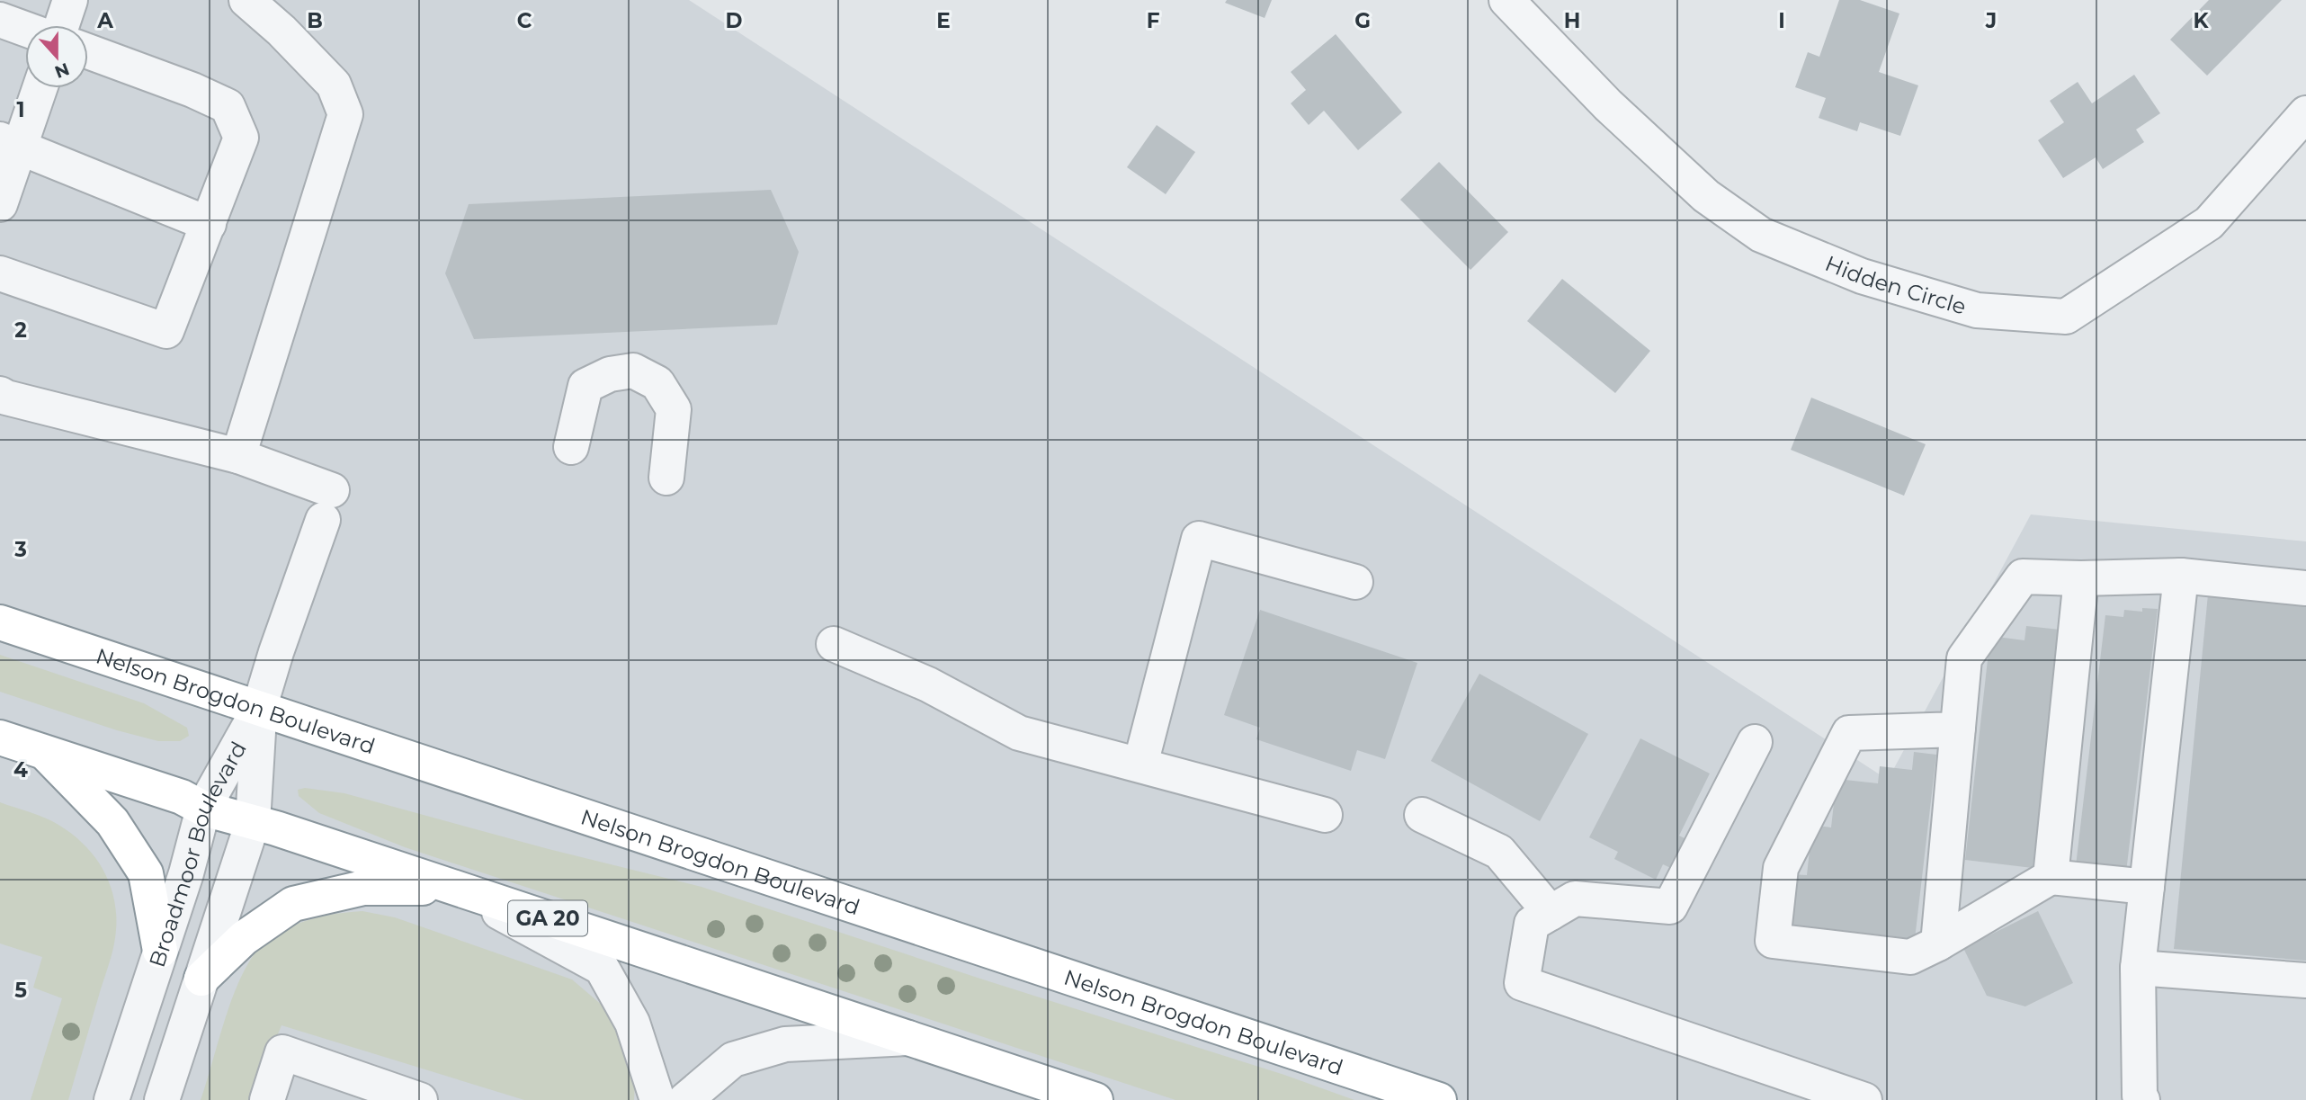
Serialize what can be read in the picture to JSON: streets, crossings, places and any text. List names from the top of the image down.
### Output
{
  "streets": {
    "highway": ["Nelson Brogdon Boulevard", "GA 20"],
    "street": ["Hidden Circle", "Broadmoor Boulevard"]
  },
  "crossings": [
    ["Nelson Brogdon Boulevard", "Broadmoor Boulevard"],
    ["Broadmoor Boulevard", "GA 20"]
  ],
  "north": "bottom",
  "grid": {
    "columns": [
      "A",
      "B",
      "C",
      "D",
      "E",
      "F",
      "G",
      "H",
      "I",
      "J",
      "K"
    ],
    "rows": [
      "1",
      "2",
      "3",
      "4",
      "5"
    ]
  }
}
